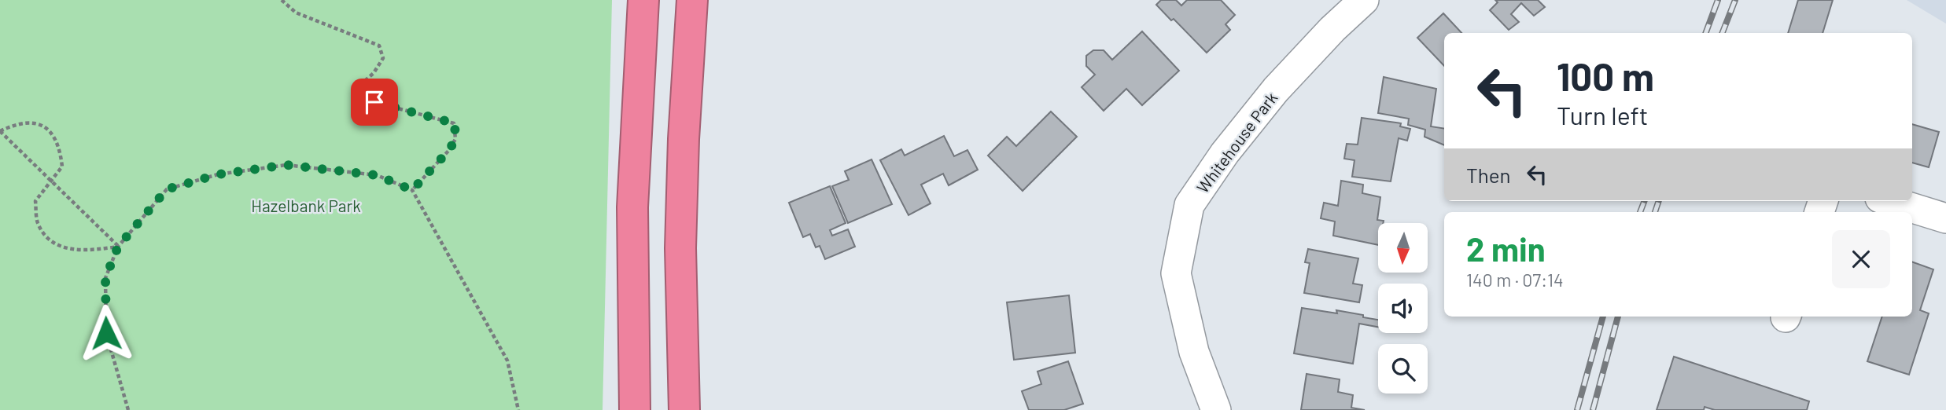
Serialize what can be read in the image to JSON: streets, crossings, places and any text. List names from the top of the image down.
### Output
{
  "streets": {
    "street": ["Whitehouse Park"]
  },
  "parks": ["Hazelbank Park"],
  "north": "bottom",
  "page": {
    "turn": ["100 m", "Turn left"],
    "then": "Then",
    "heading": ["2 min", "140 m · 07:14"]
  }
}
